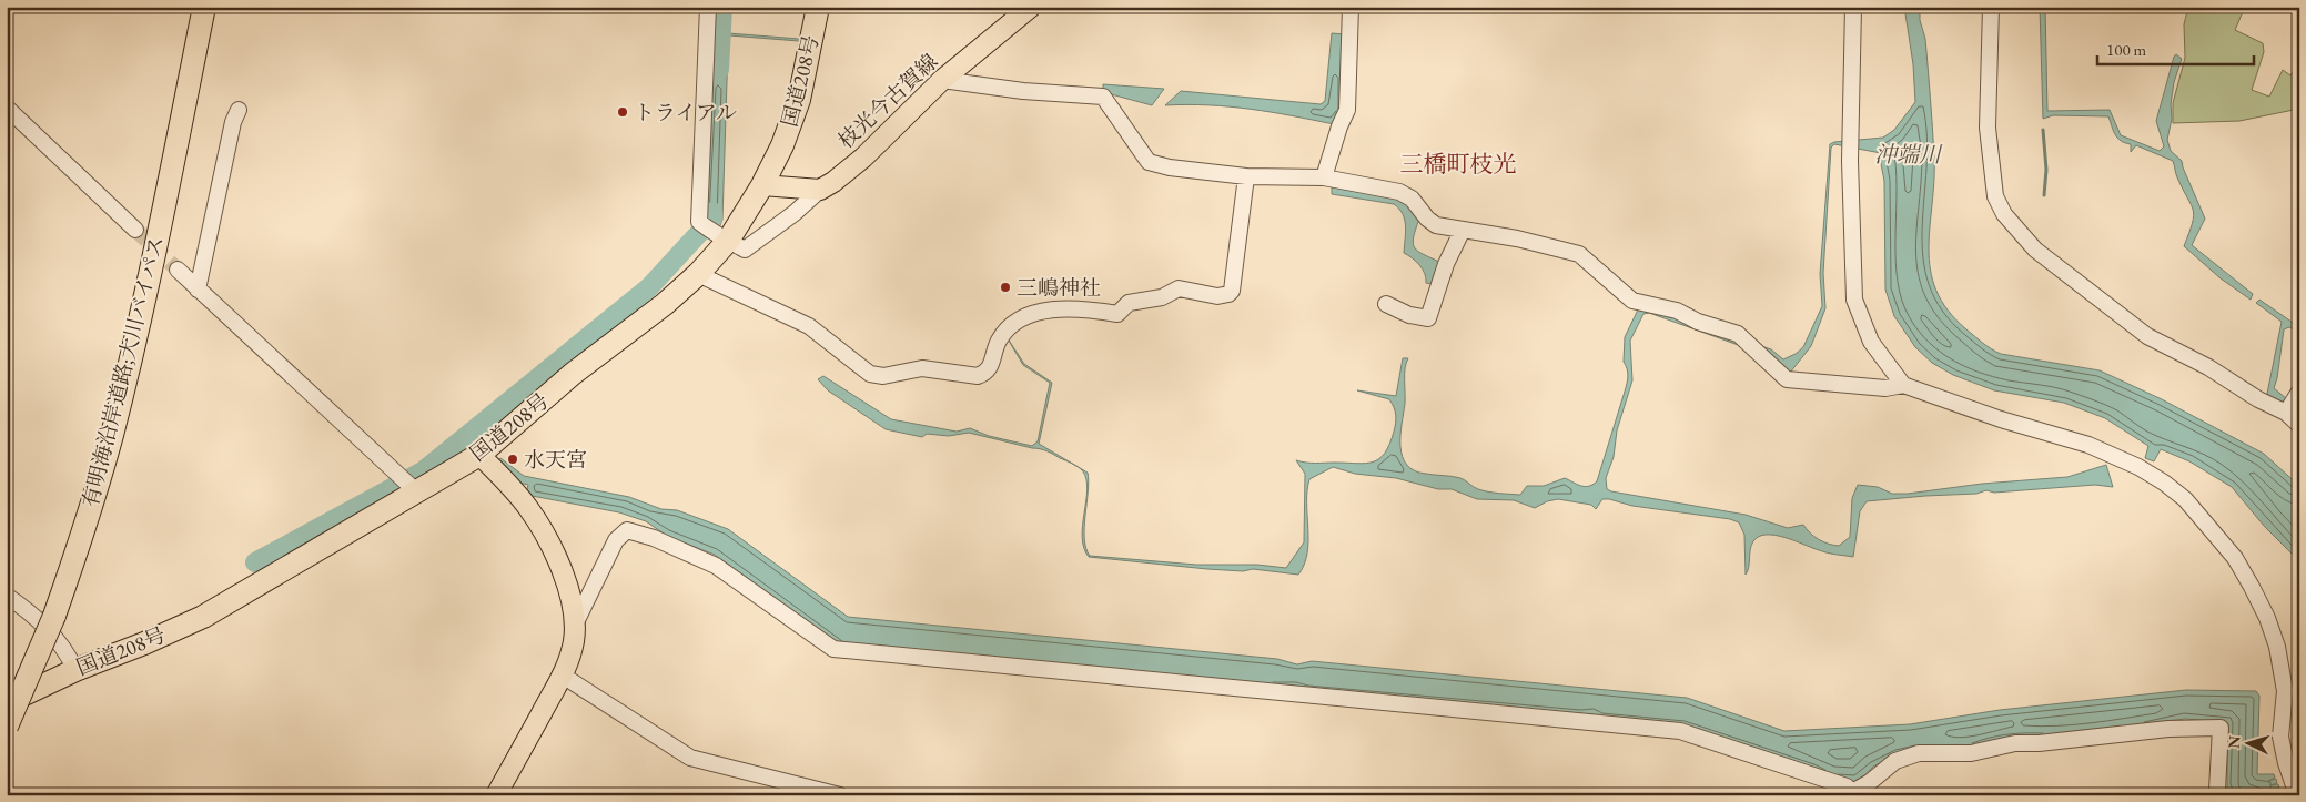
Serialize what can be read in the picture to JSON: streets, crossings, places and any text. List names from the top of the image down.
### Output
{
  "streets": {
    "highway": ["国道208号", "有明海沿岸道路;大川バイパス"],
    "main road": ["枝光今古賀線"]
  },
  "districts": ["三橋町枝光"],
  "water": ["沖端川"],
  "places": ["トライアル", "三嶋神社", "水天宮"],
  "scale_bar": "100 m",
  "north": "left"
}
